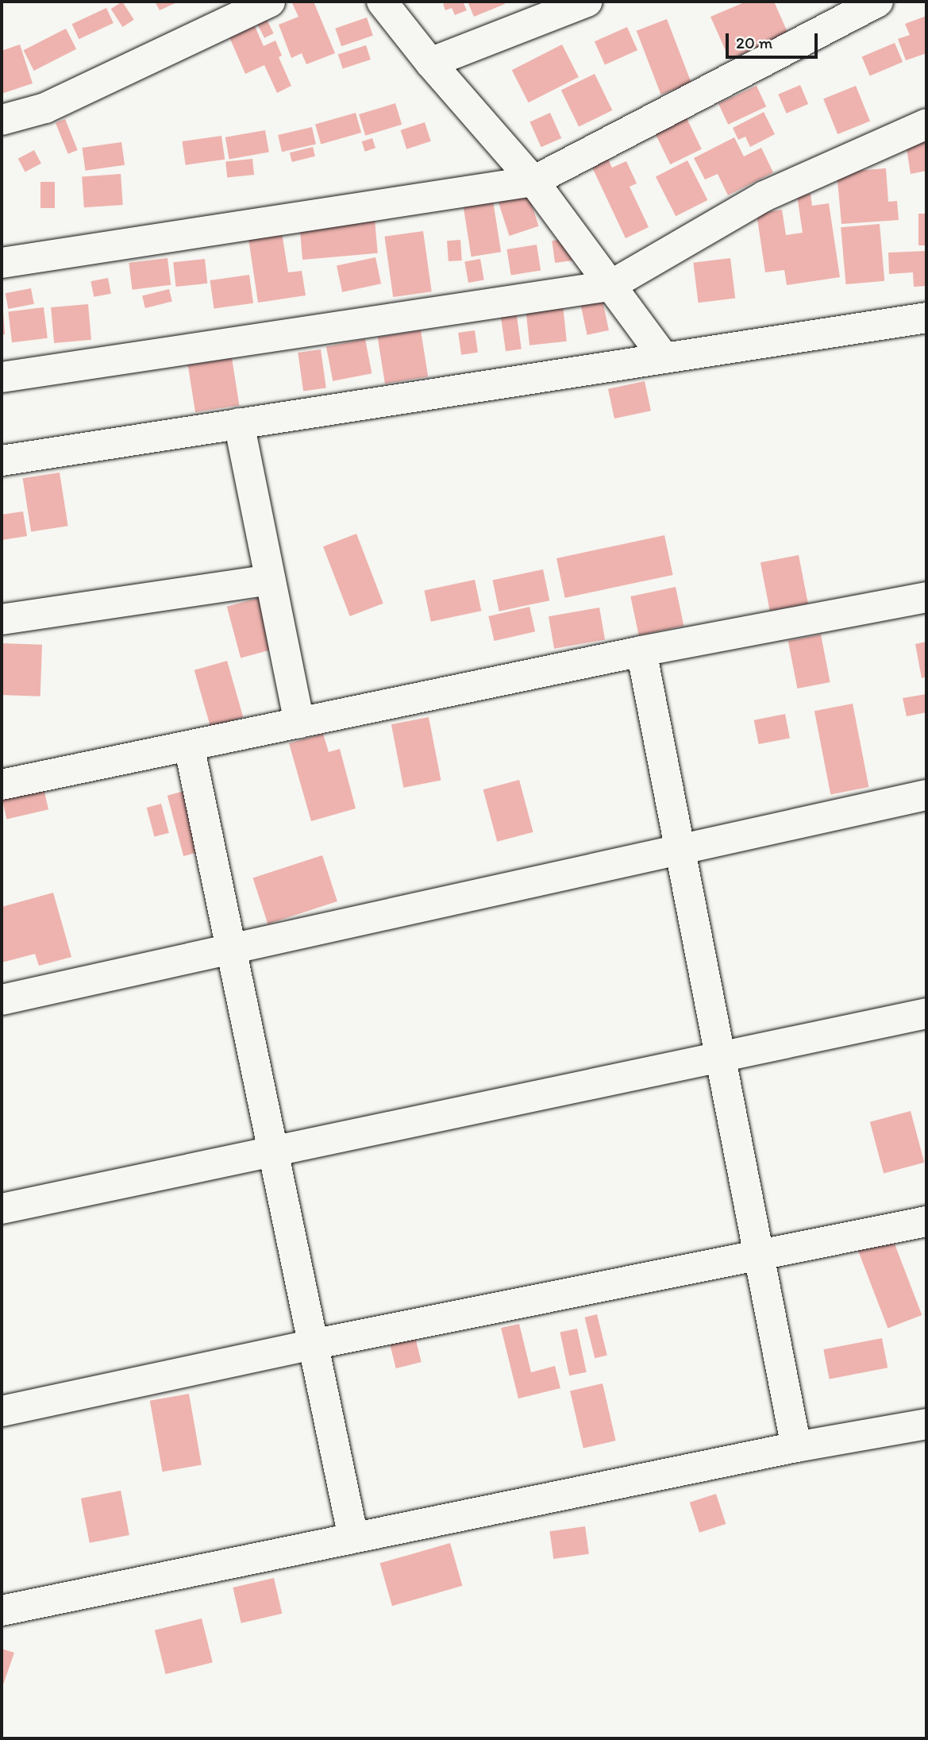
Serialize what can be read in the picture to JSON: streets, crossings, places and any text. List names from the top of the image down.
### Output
{
  "scale_bar": "20 m"
}
